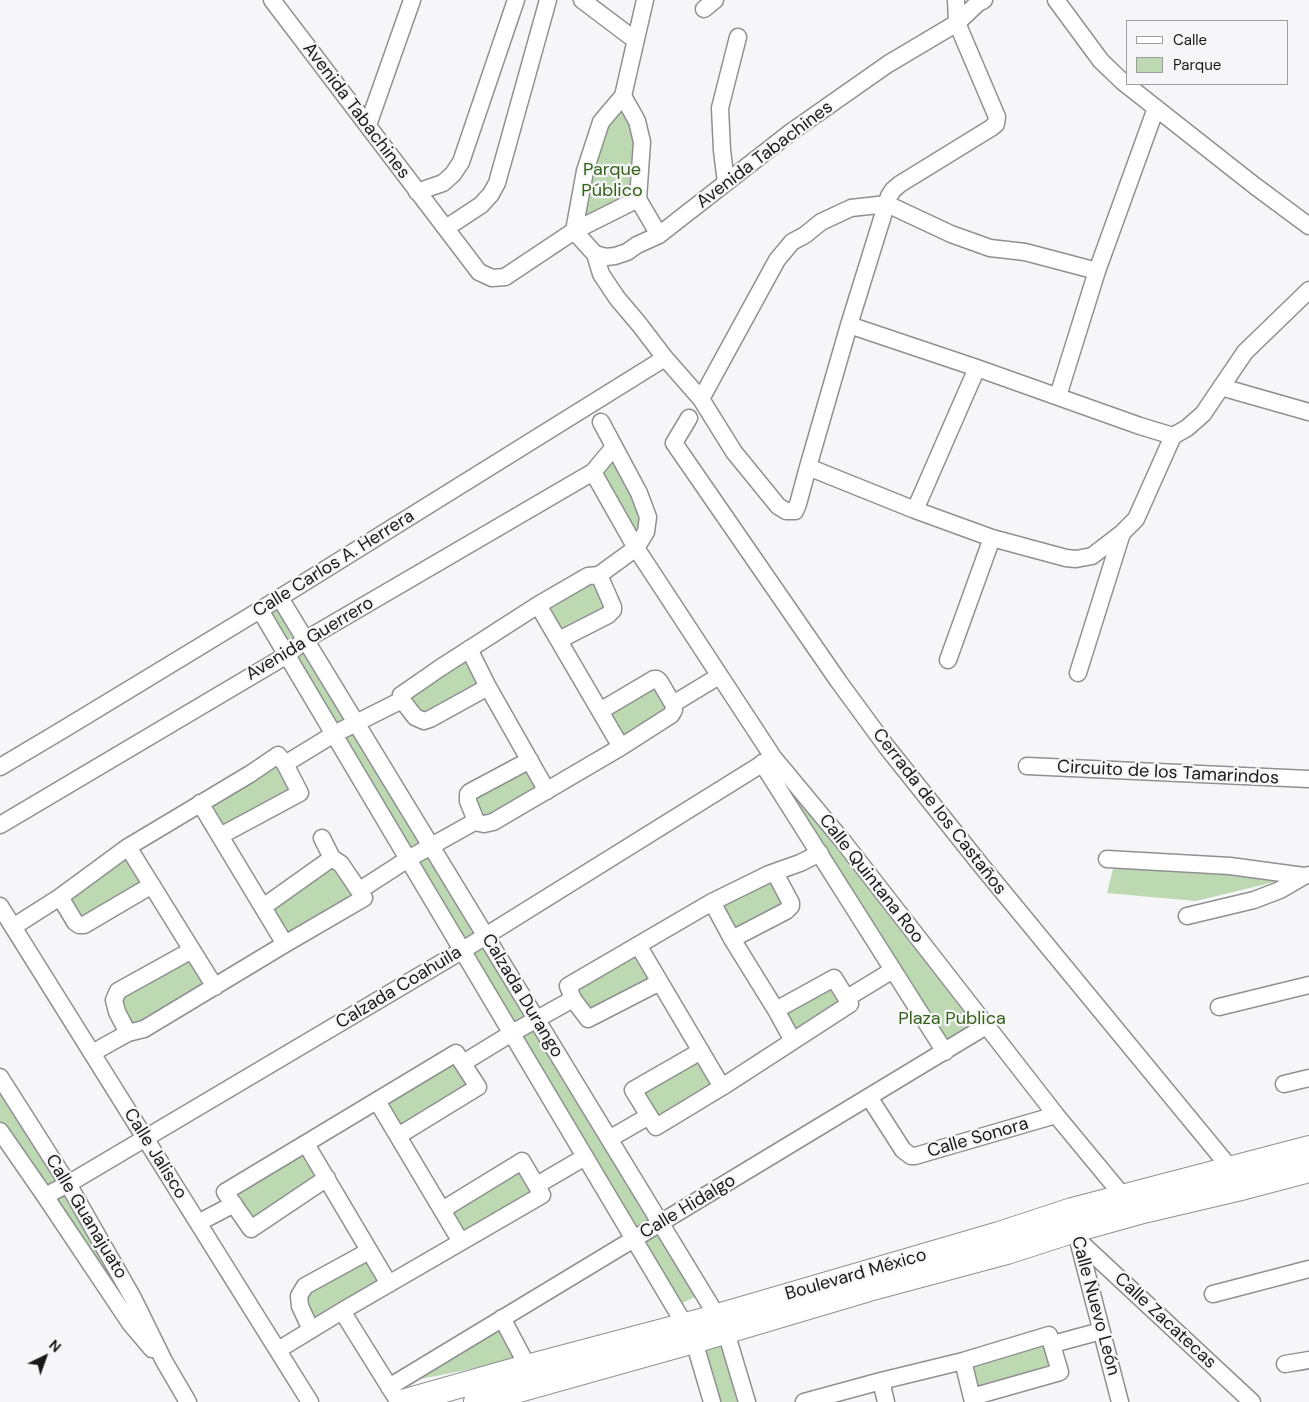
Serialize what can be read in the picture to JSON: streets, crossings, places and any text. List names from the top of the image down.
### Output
{
  "streets": {
    "main road": ["Boulevard México"],
    "street": [
      "Avenida Tabachines",
      "Calle Carlos A. Herrera",
      "Avenida Guerrero",
      "Circuito de los Tamarindos",
      "Cerrada de los Castaños",
      "Calle Quintana Roo",
      "Calzada Coahuila",
      "Calzada Durango",
      "Calle Sonora",
      "Calle Jalisco",
      "Calle Hidalgo",
      "Calle Guanajuato",
      "Calle Nuevo León",
      "Calle Zacatecas"
    ]
  },
  "crossings": [
    ["Calle Carlos A. Herrera", "Calzada Durango"],
    ["Avenida Guerrero", "Calle Quintana Roo"],
    ["Avenida Guerrero", "Calzada Durango"],
    ["Cerrada de los Castaños", "Boulevard México"],
    ["Calle Quintana Roo", "Calzada Coahuila"],
    ["Calle Quintana Roo", "Calle Sonora"],
    ["Calle Quintana Roo", "Calle Hidalgo"],
    ["Calle Quintana Roo", "Boulevard México"],
    ["Calzada Coahuila", "Calzada Durango"],
    ["Calzada Coahuila", "Calle Jalisco"],
    ["Calzada Coahuila", "Calle Guanajuato"],
    ["Calzada Durango", "Calle Hidalgo"],
    ["Calzada Durango", "Boulevard México"],
    ["Calle Sonora", "Calle Hidalgo"],
    ["Calle Hidalgo", "Boulevard México"],
    ["Boulevard México", "Calle Nuevo León"],
    ["Boulevard México", "Calle Zacatecas"],
    ["Calle Nuevo León", "Calle Zacatecas"]
  ],
  "parks": ["Parque Público", "Plaza Publica"],
  "legend": ["Calle", "Parque"],
  "north": "top right"
}
